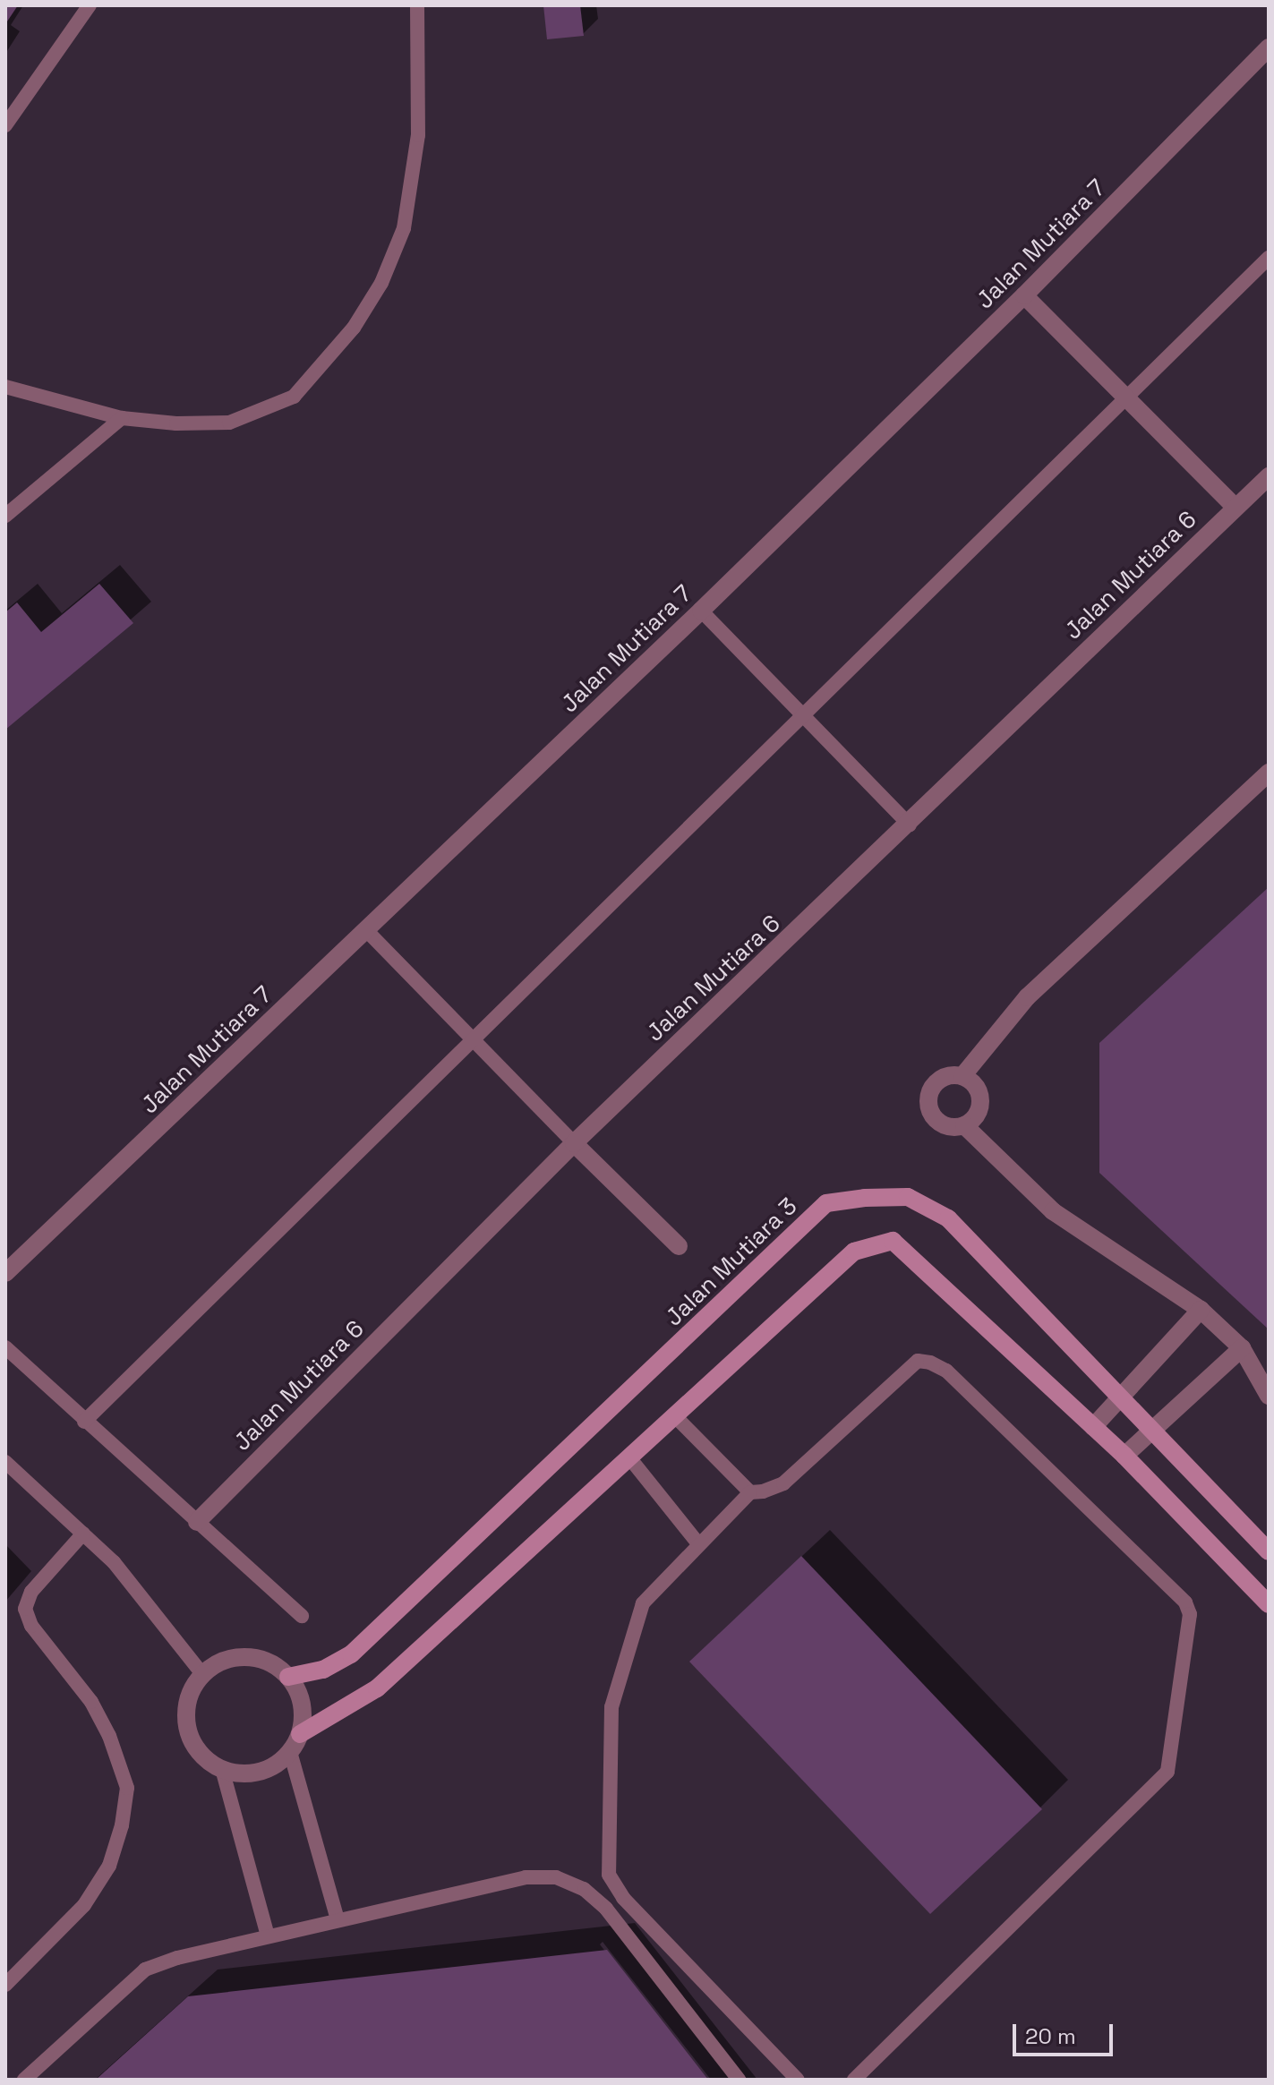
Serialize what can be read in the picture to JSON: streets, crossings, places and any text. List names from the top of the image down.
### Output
{
  "streets": {
    "street": ["Jalan Mutiara 7", "Jalan Mutiara 6", "Jalan Mutiara 3"]
  },
  "scale_bar": "20 m"
}
